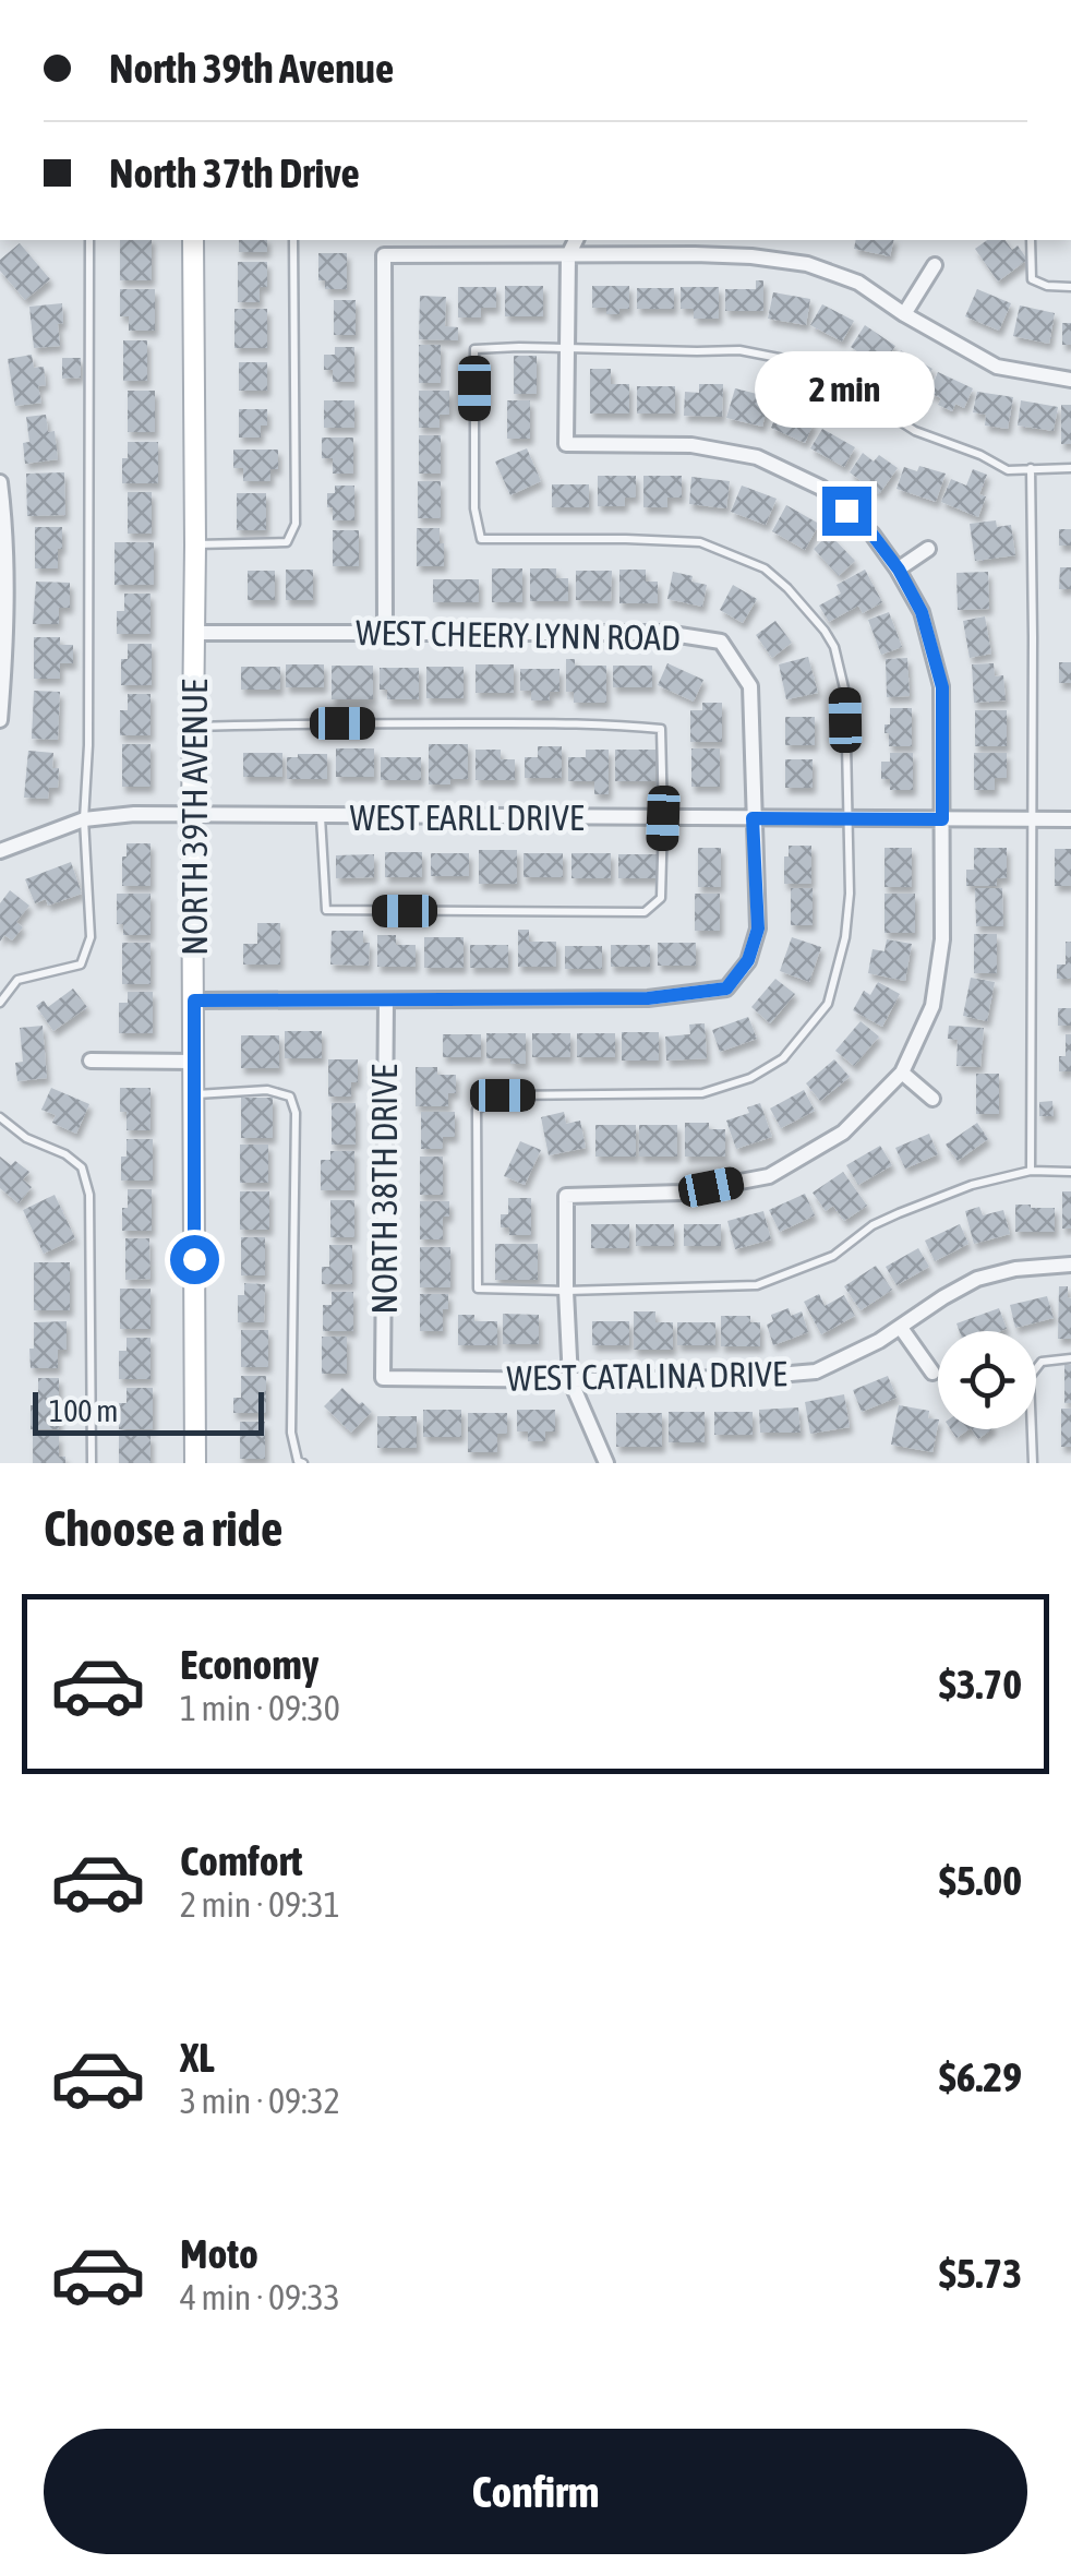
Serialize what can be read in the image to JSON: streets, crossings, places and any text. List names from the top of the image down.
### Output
{
  "streets": {
    "street": [
      "WEST CHEERY LYNN ROAD",
      "NORTH 39TH AVENUE",
      "WEST EARLL DRIVE",
      "NORTH 38TH DRIVE",
      "WEST CATALINA DRIVE"
    ]
  },
  "crossings": [
    ["WEST CHEERY LYNN ROAD", "NORTH 39TH AVENUE"],
    ["WEST CHEERY LYNN ROAD", "WEST EARLL DRIVE"],
    ["NORTH 39TH AVENUE", "WEST EARLL DRIVE"],
    ["NORTH 38TH DRIVE", "WEST CATALINA DRIVE"]
  ],
  "scale_bar": "100 m",
  "page": {
    "banner": ["North 39th Avenue", "North 37th Drive"],
    "bubble": "2 min",
    "scale": "100 m",
    "heading": "Choose a ride",
    "list": [
      {
        "name": "Economy",
        "note": "1 min · 09:30",
        "value": "$3.70"
      },
      {
        "name": "Comfort",
        "note": "2 min · 09:31",
        "value": "$5.00"
      },
      {
        "name": "XL",
        "note": "3 min · 09:32",
        "value": "$6.29"
      },
      {
        "name": "Moto",
        "note": "4 min · 09:33",
        "value": "$5.73"
      }
    ],
    "buttons": "Confirm"
  }
}
